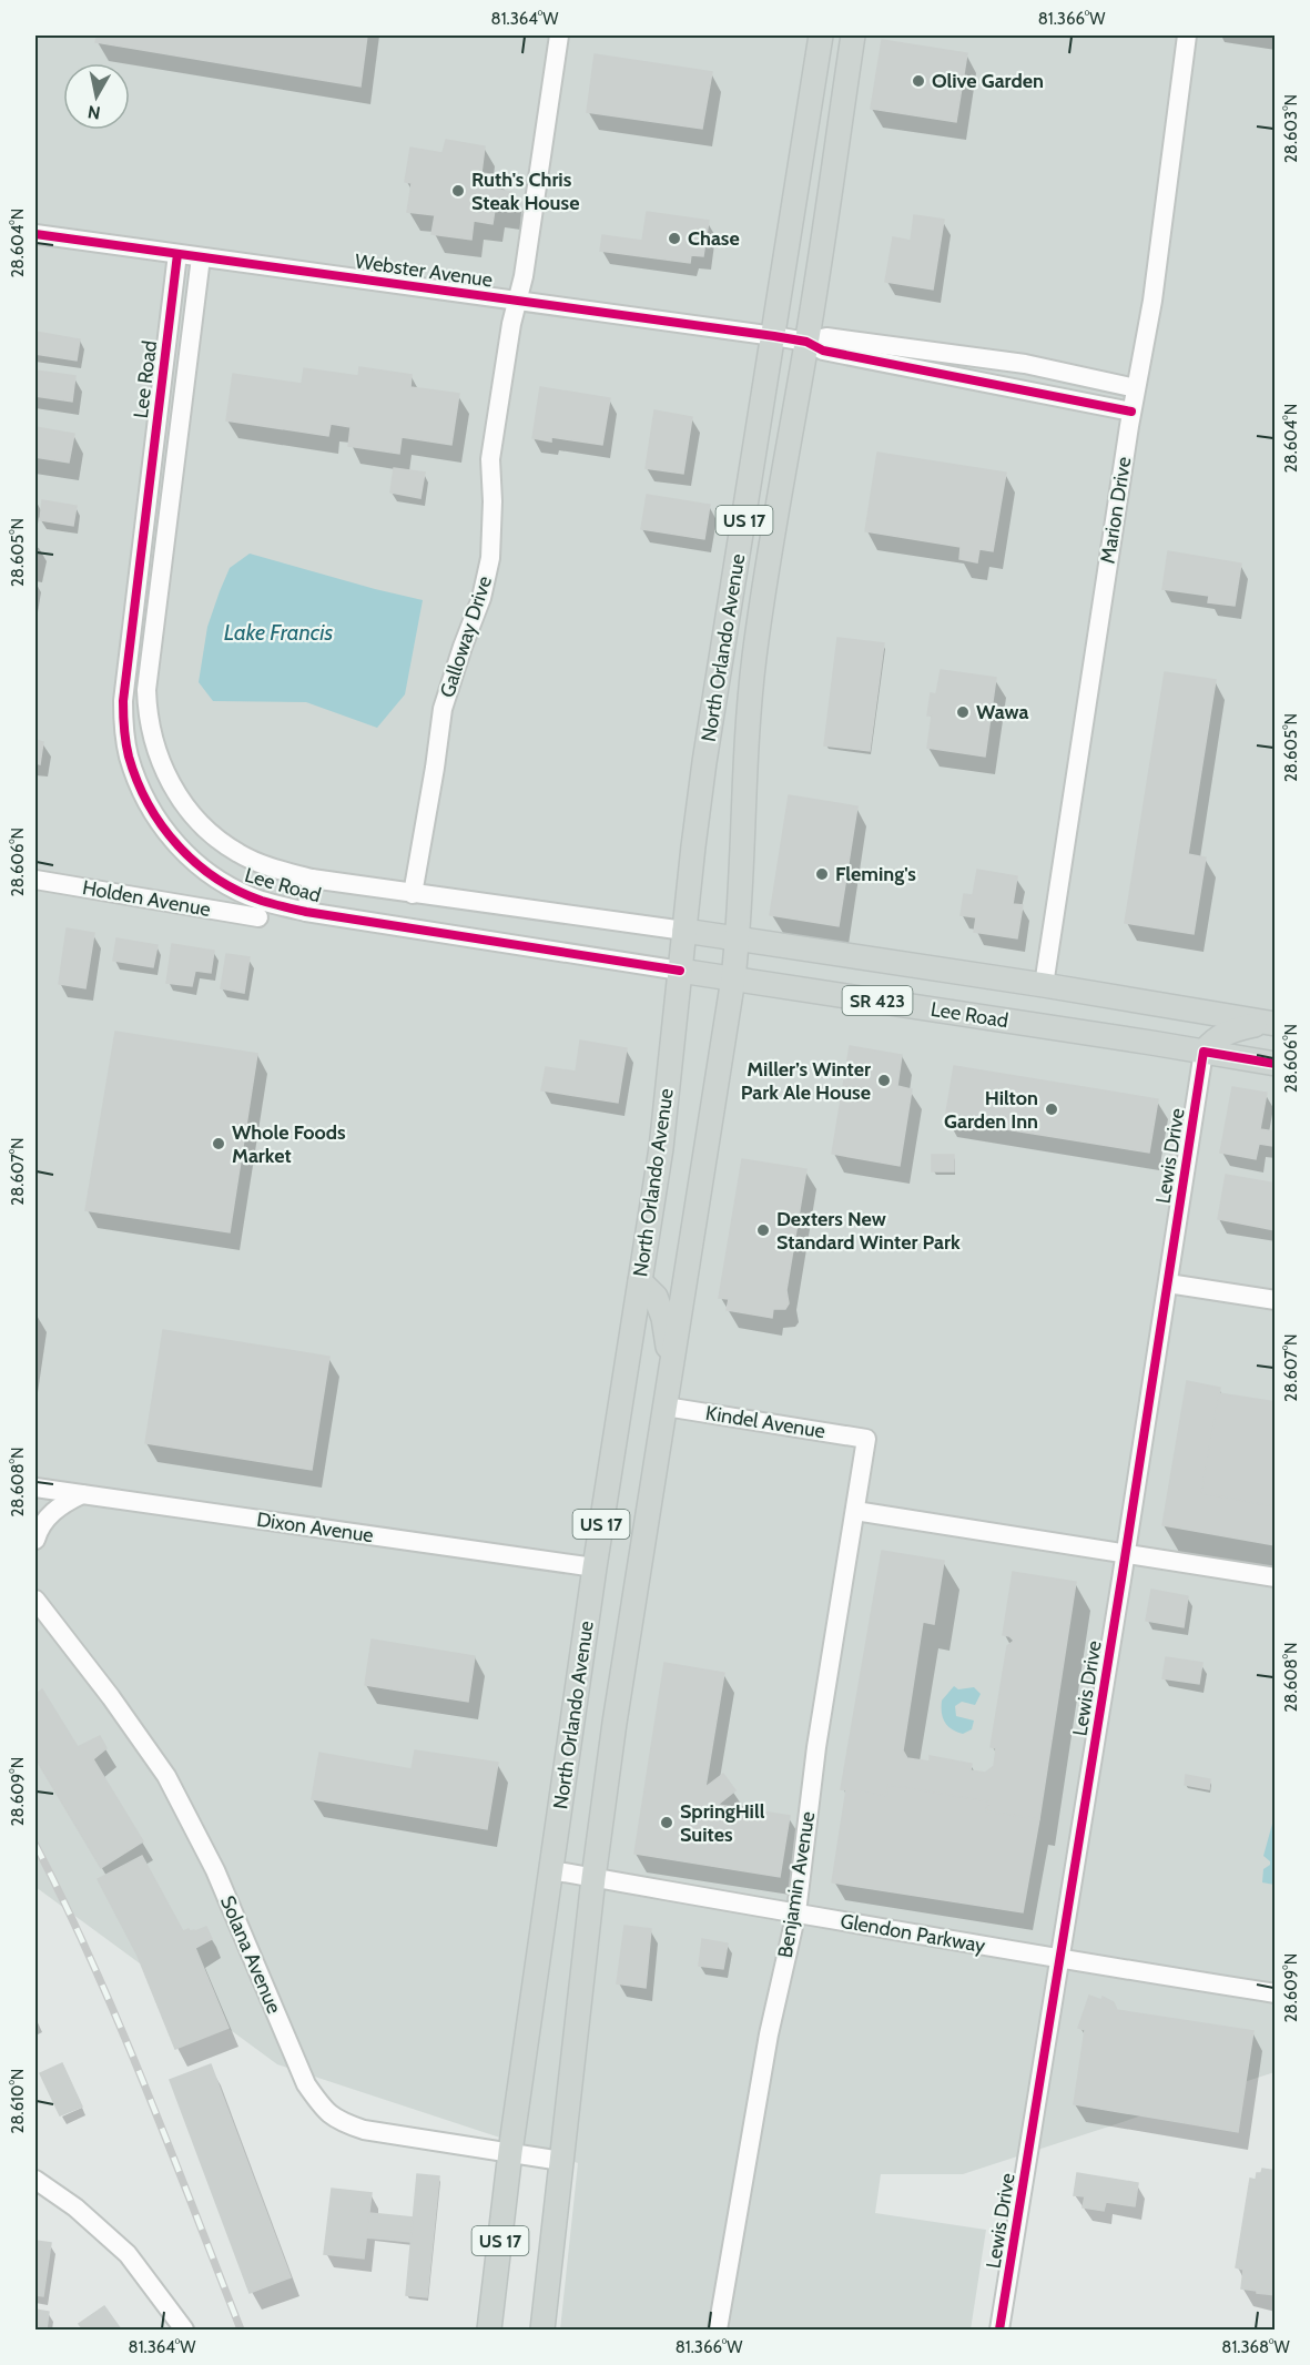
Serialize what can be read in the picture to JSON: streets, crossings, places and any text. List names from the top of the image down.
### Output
{
  "streets": {
    "main road": [
      "Lee Road",
      "US 17",
      "North Orlando Avenue",
      "SR 423"
    ],
    "street": [
      "Webster Avenue",
      "Marion Drive",
      "Galloway Drive",
      "Holden Avenue",
      "Lewis Drive",
      "Kindel Avenue",
      "Dixon Avenue",
      "Benjamin Avenue",
      "Glendon Parkway",
      "Solana Avenue"
    ]
  },
  "crossings": [
    ["Webster Avenue", "Lee Road"],
    ["Webster Avenue", "Galloway Drive"],
    ["Webster Avenue", "North Orlando Avenue"],
    ["Lee Road", "Marion Drive"],
    ["Lee Road", "Galloway Drive"],
    ["Lee Road", "North Orlando Avenue"],
    ["Lee Road", "Lewis Drive"],
    ["North Orlando Avenue", "Kindel Avenue"],
    ["North Orlando Avenue", "Dixon Avenue"],
    ["North Orlando Avenue", "Glendon Parkway"],
    ["North Orlando Avenue", "Solana Avenue"],
    ["Lewis Drive", "Glendon Parkway"],
    ["Kindel Avenue", "Benjamin Avenue"],
    ["Benjamin Avenue", "Glendon Parkway"]
  ],
  "water": ["Lake Francis"],
  "places": [
    "Olive Garden",
    "Ruth's Chris Steak House",
    "Chase",
    "Wawa",
    "Fleming's",
    "Miller’s Winter Park Ale House",
    "Hilton Garden Inn",
    "Whole Foods Market",
    "Dexters New Standard Winter Park",
    "SpringHill Suites"
  ],
  "north": "bottom",
  "coordinates": [
    "81.364°W",
    "81.366°W",
    "28.603°N",
    "28.604°N",
    "28.605°N",
    "28.606°N",
    "28.607°N",
    "28.608°N",
    "28.609°N",
    "28.610°N",
    "81.368°W"
  ]
}
